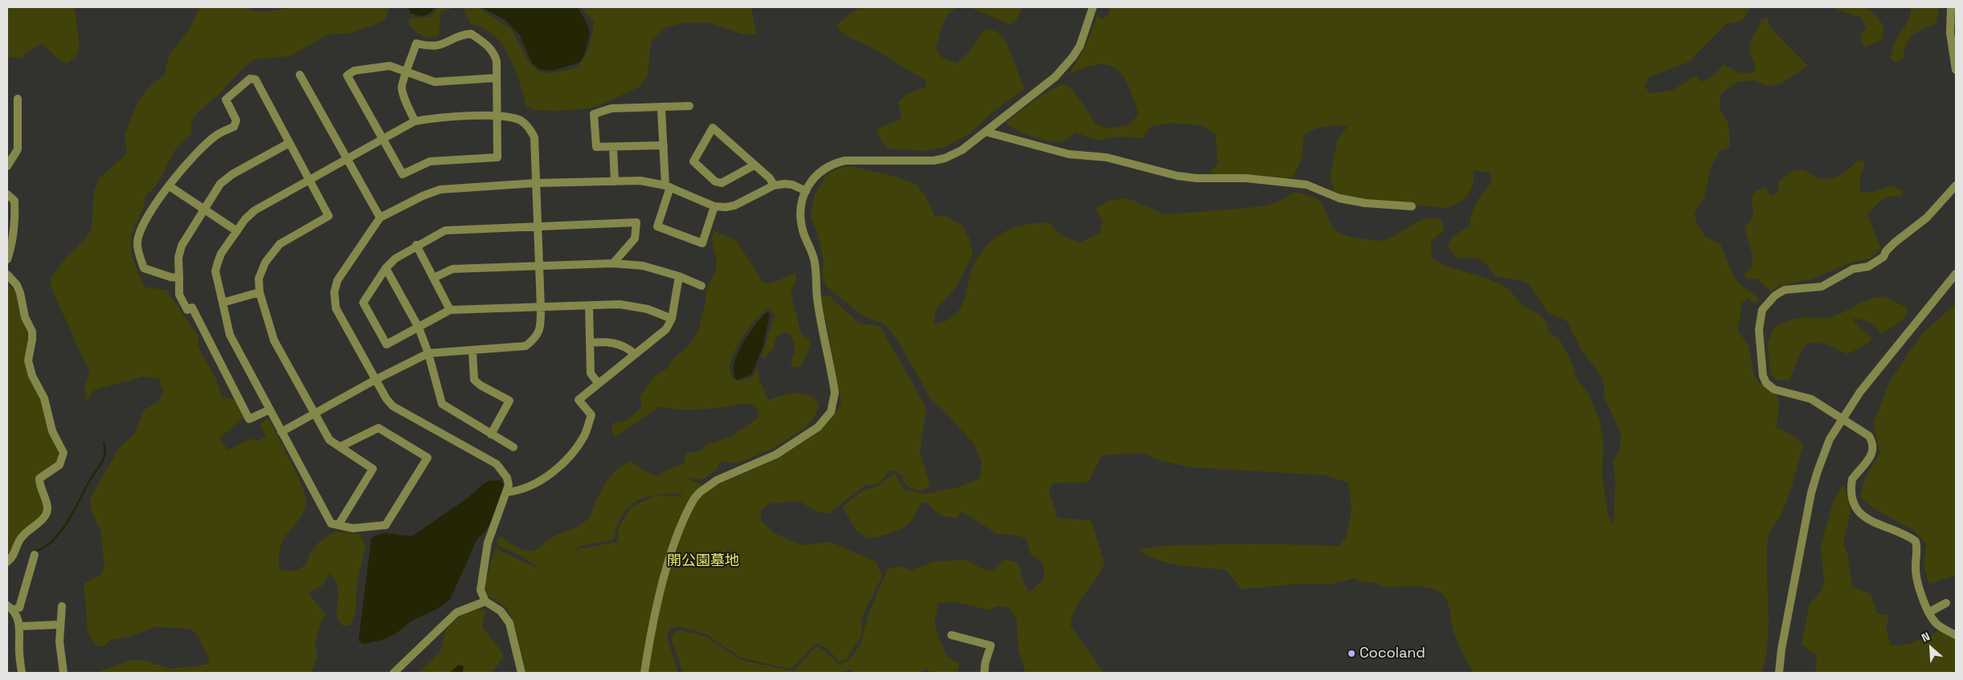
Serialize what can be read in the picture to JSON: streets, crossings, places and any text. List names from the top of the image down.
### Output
{
  "parks": ["開公園墓地"],
  "places": ["Cocoland"],
  "north": "top left"
}
